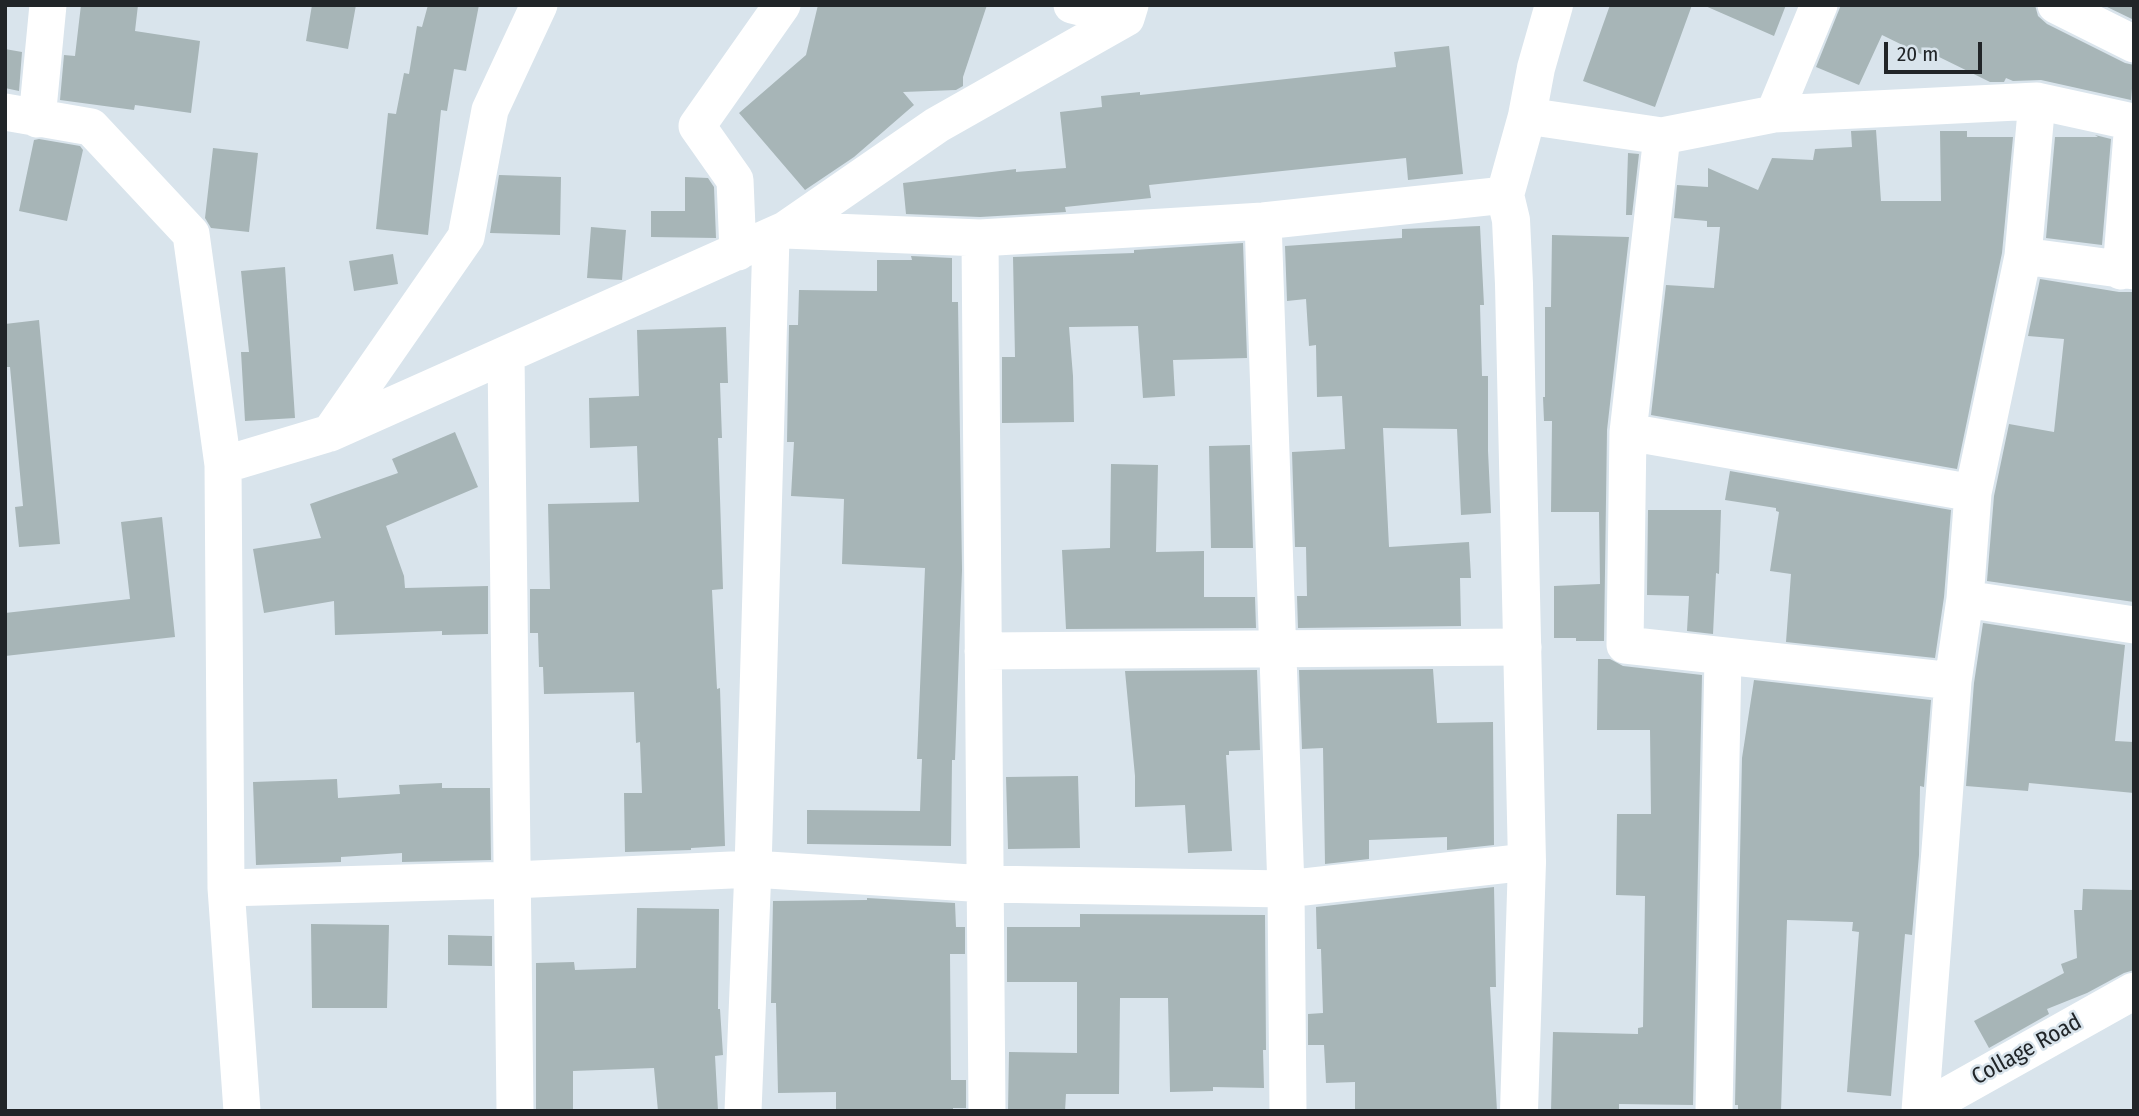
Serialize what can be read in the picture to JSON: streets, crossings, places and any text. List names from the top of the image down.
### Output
{
  "streets": {
    "street": ["Collage Road"]
  },
  "scale_bar": "20 m"
}
